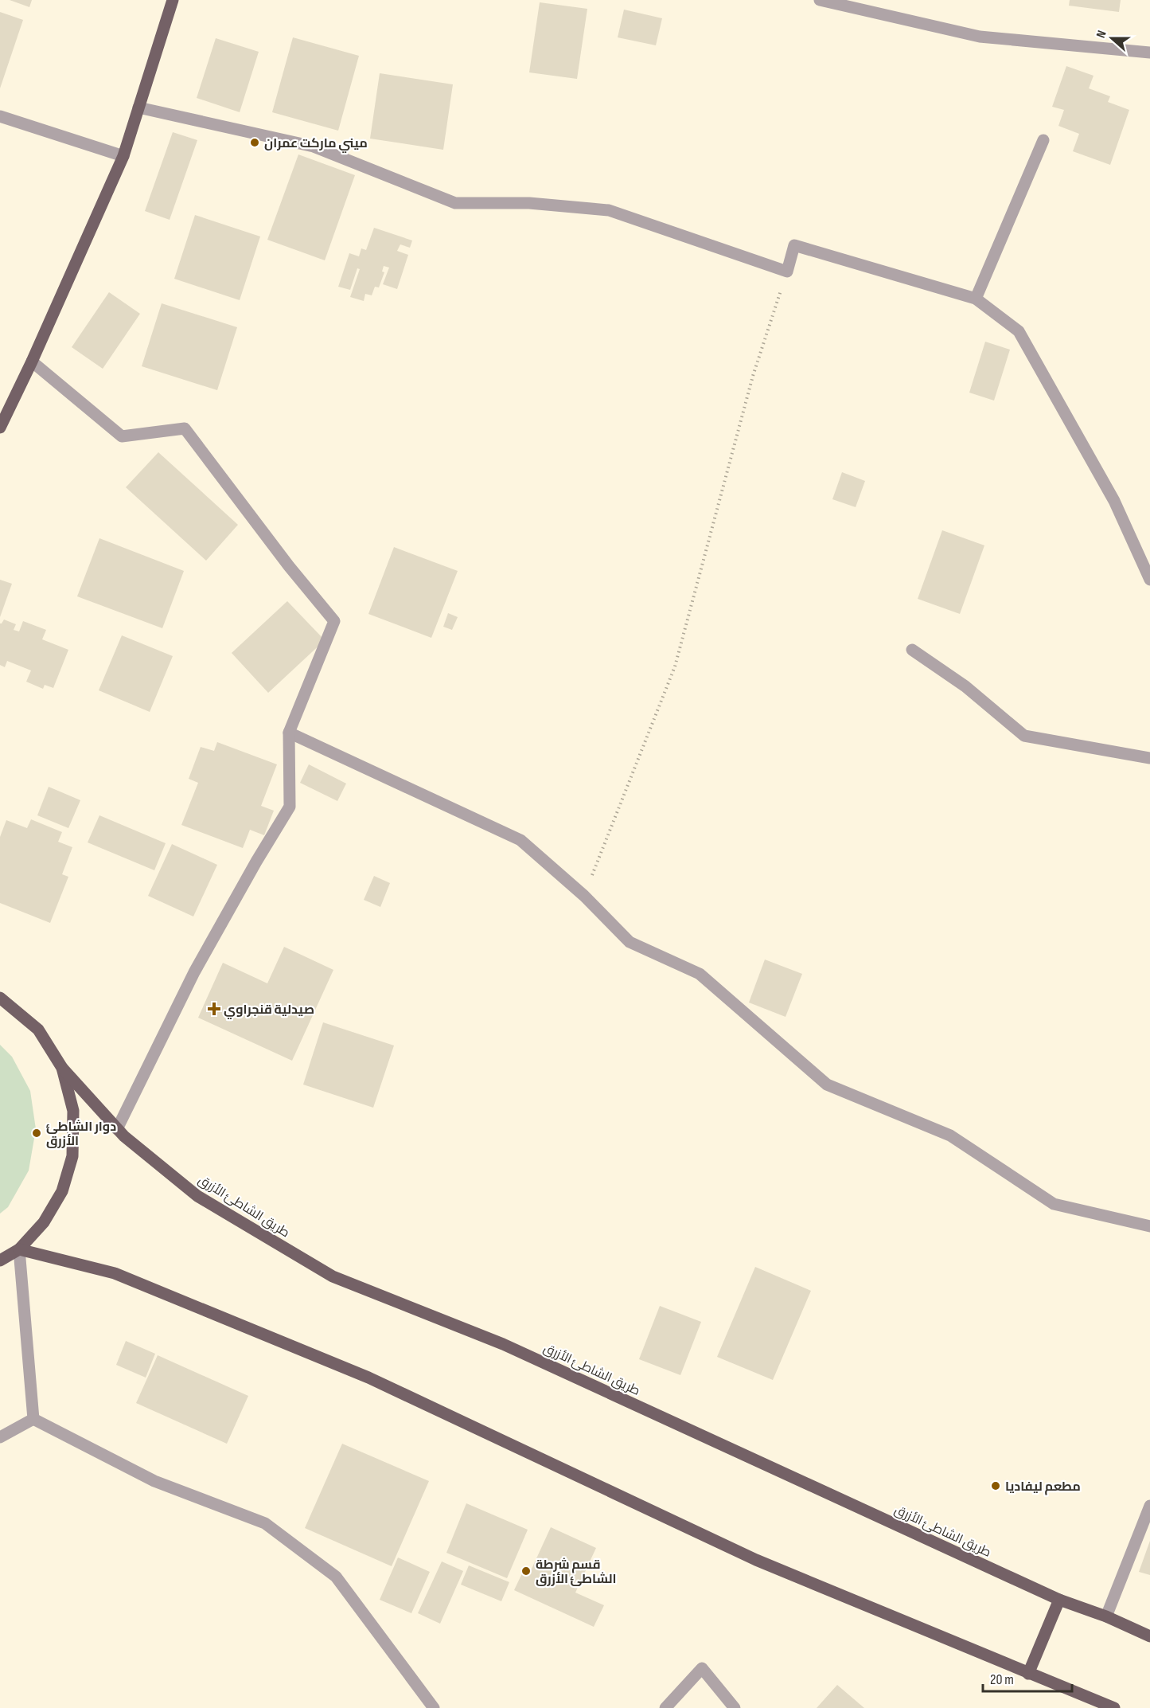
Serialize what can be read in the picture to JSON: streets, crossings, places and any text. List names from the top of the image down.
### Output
{
  "streets": {
    "main road": ["طريق الشاطئ الأزرق"]
  },
  "places": {
    "other": [
      "ميني ماركت عمران",
      "دوار الشاطئ الأزرق",
      "مطعم ليفاديا",
      "قسم شرطة الشاطئ الأزرق"
    ],
    "health": ["صيدلية قنجراوي"]
  },
  "scale_bar": "20 m",
  "north": "left"
}
